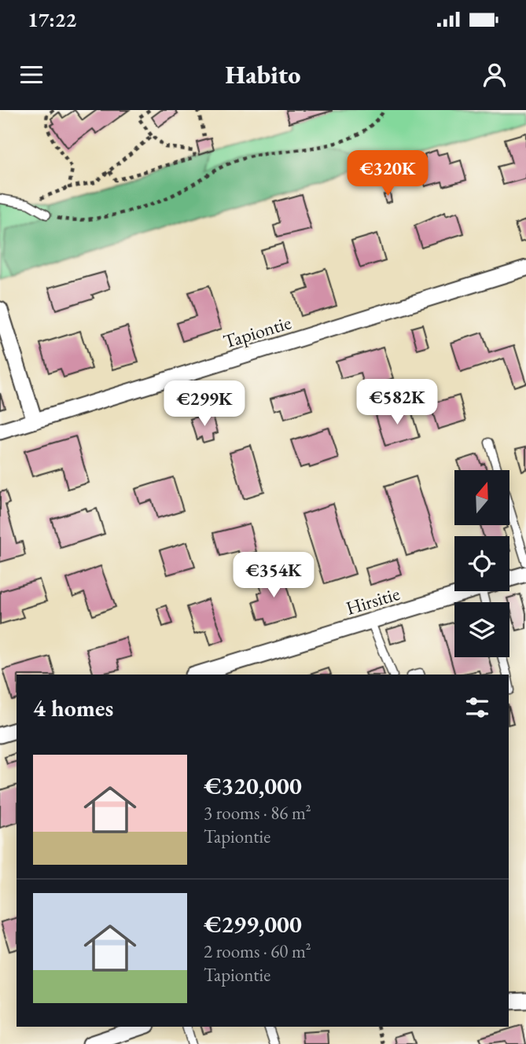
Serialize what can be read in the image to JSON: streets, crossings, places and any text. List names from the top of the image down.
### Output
{
  "streets": {
    "street": ["Tapiontie", "Hirsitie"]
  },
  "north": "top",
  "page": {
    "status": "17:22",
    "header": "Habito",
    "price": [
      "€320K",
      "€582K",
      "€299K",
      "€354K"
    ],
    "heading": "4 homes",
    "list": [
      {
        "name": "€320,000",
        "note": "3 rooms · 86 m² · Tapiontie"
      },
      {
        "name": "€299,000",
        "note": "2 rooms · 60 m² · Tapiontie"
      }
    ]
  }
}
